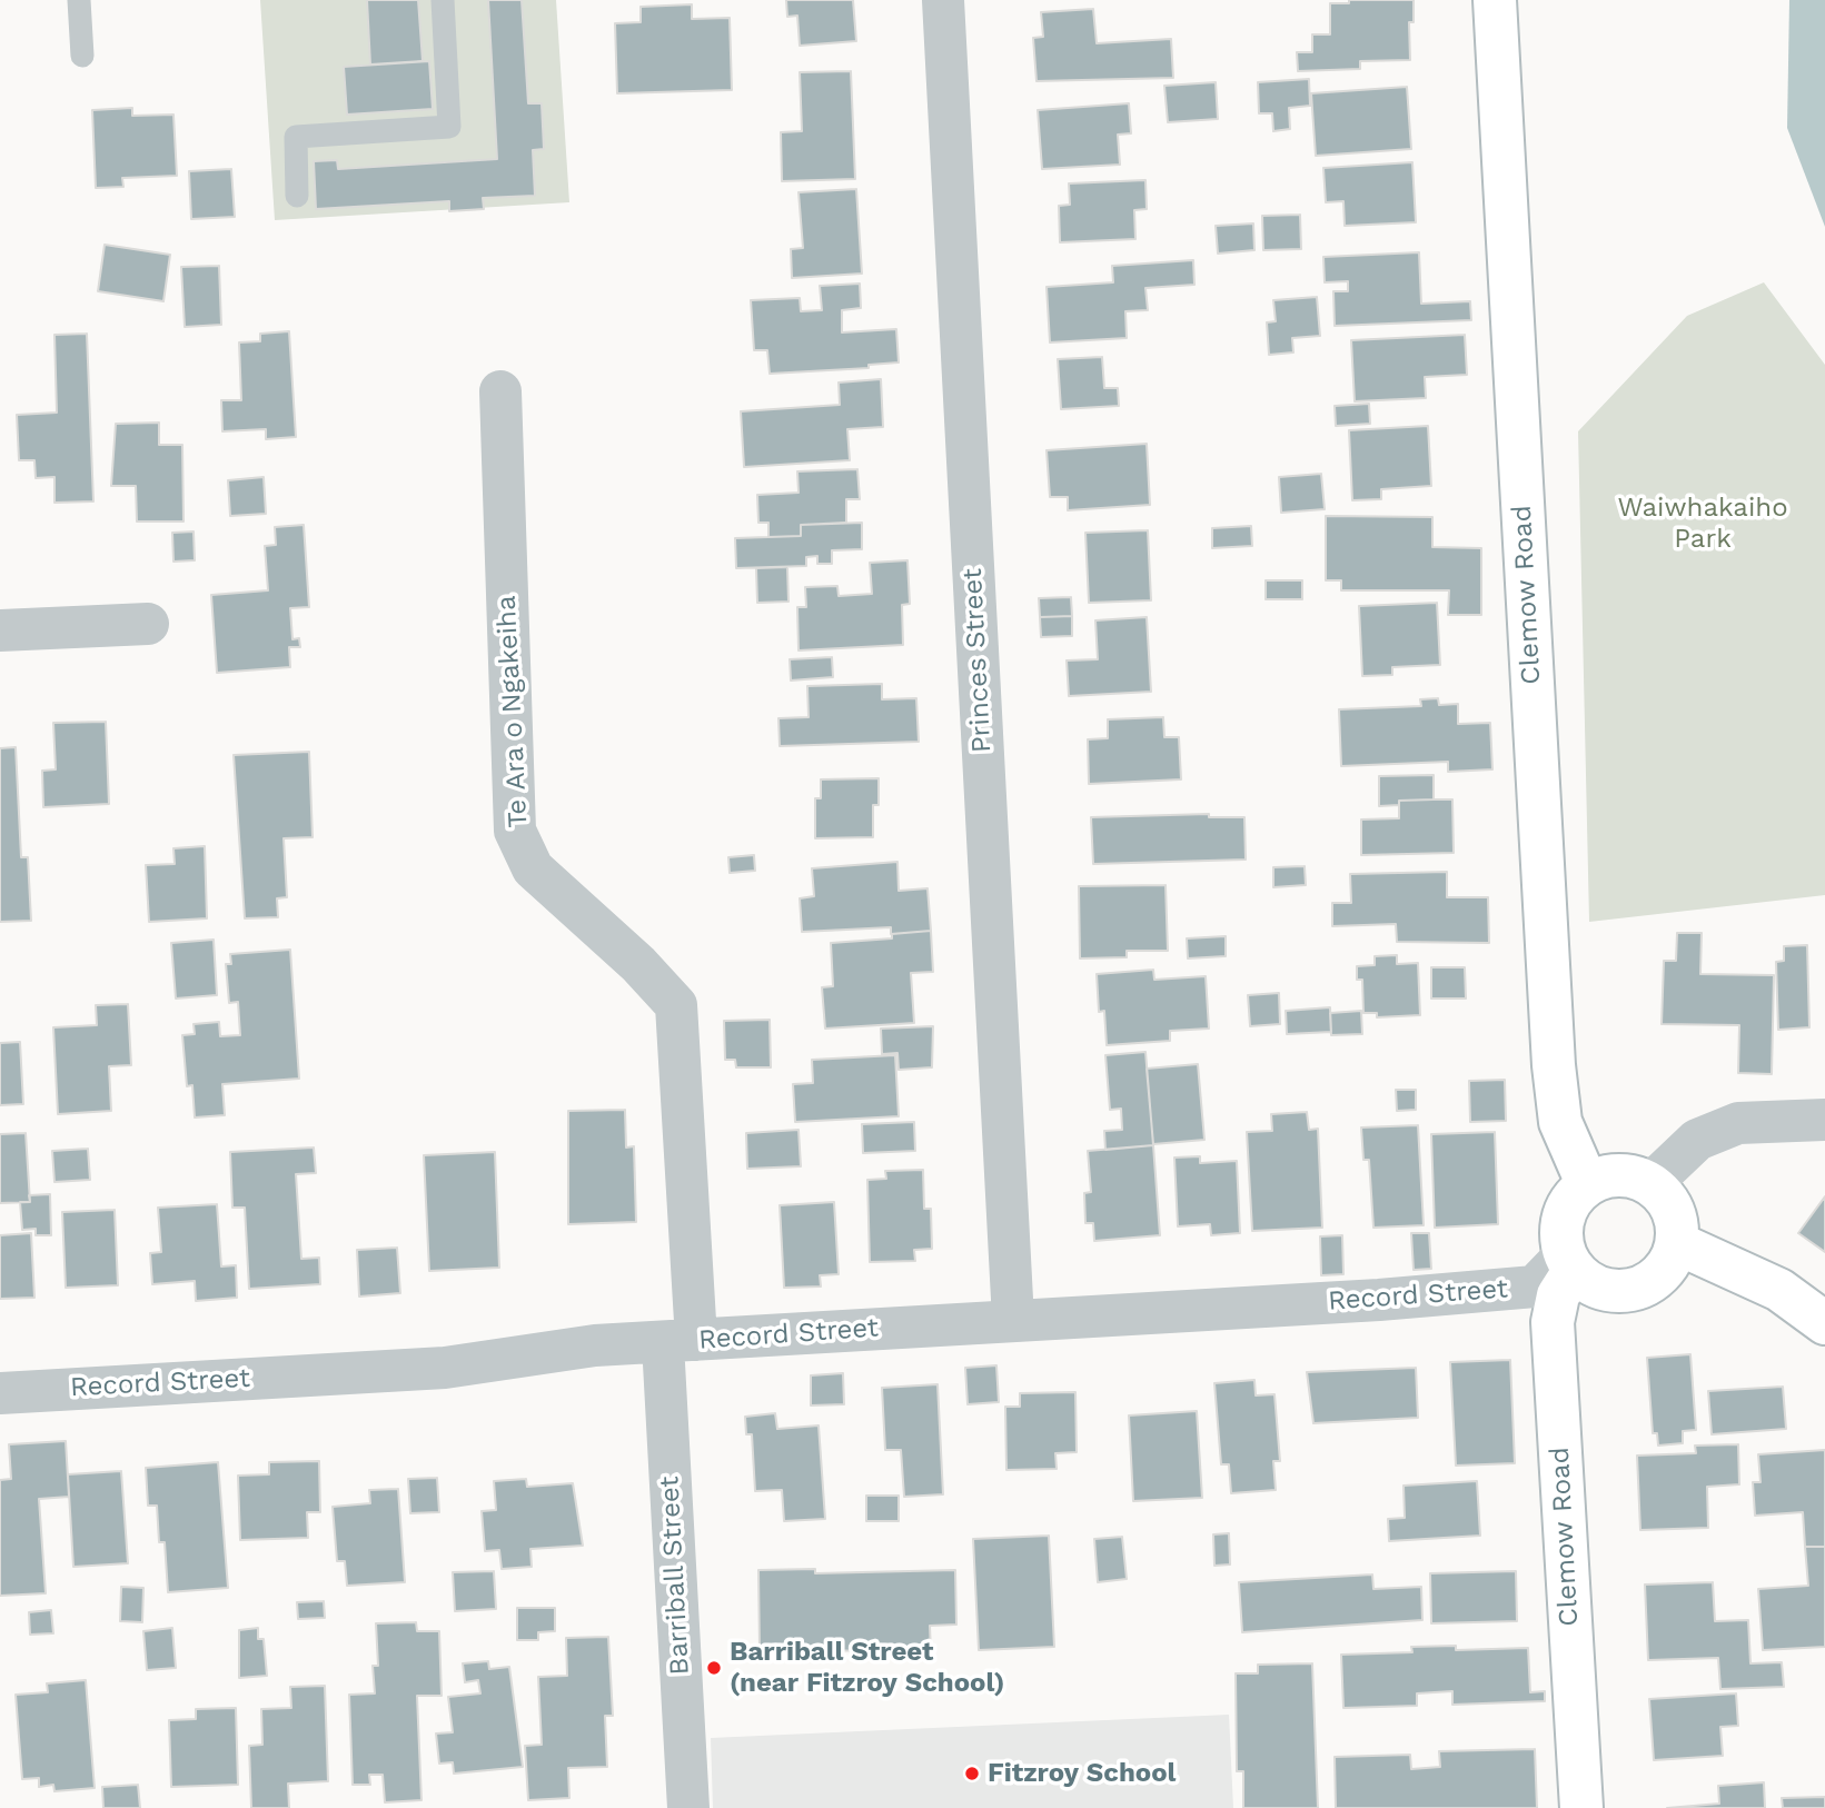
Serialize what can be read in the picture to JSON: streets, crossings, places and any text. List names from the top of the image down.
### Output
{
  "streets": {
    "street": [
      "Clemow Road",
      "Princes Street",
      "Te Ara o Ngakeiha",
      "Record Street",
      "Barriball Street"
    ]
  },
  "crossings": [
    ["Clemow Road", "Record Street"],
    ["Princes Street", "Record Street"],
    ["Te Ara o Ngakeiha", "Record Street"],
    ["Te Ara o Ngakeiha", "Barriball Street"],
    ["Record Street", "Barriball Street"]
  ],
  "parks": ["Waiwhakaiho Park"],
  "places": ["Barriball Street (near Fitzroy School)", "Fitzroy School"]
}
